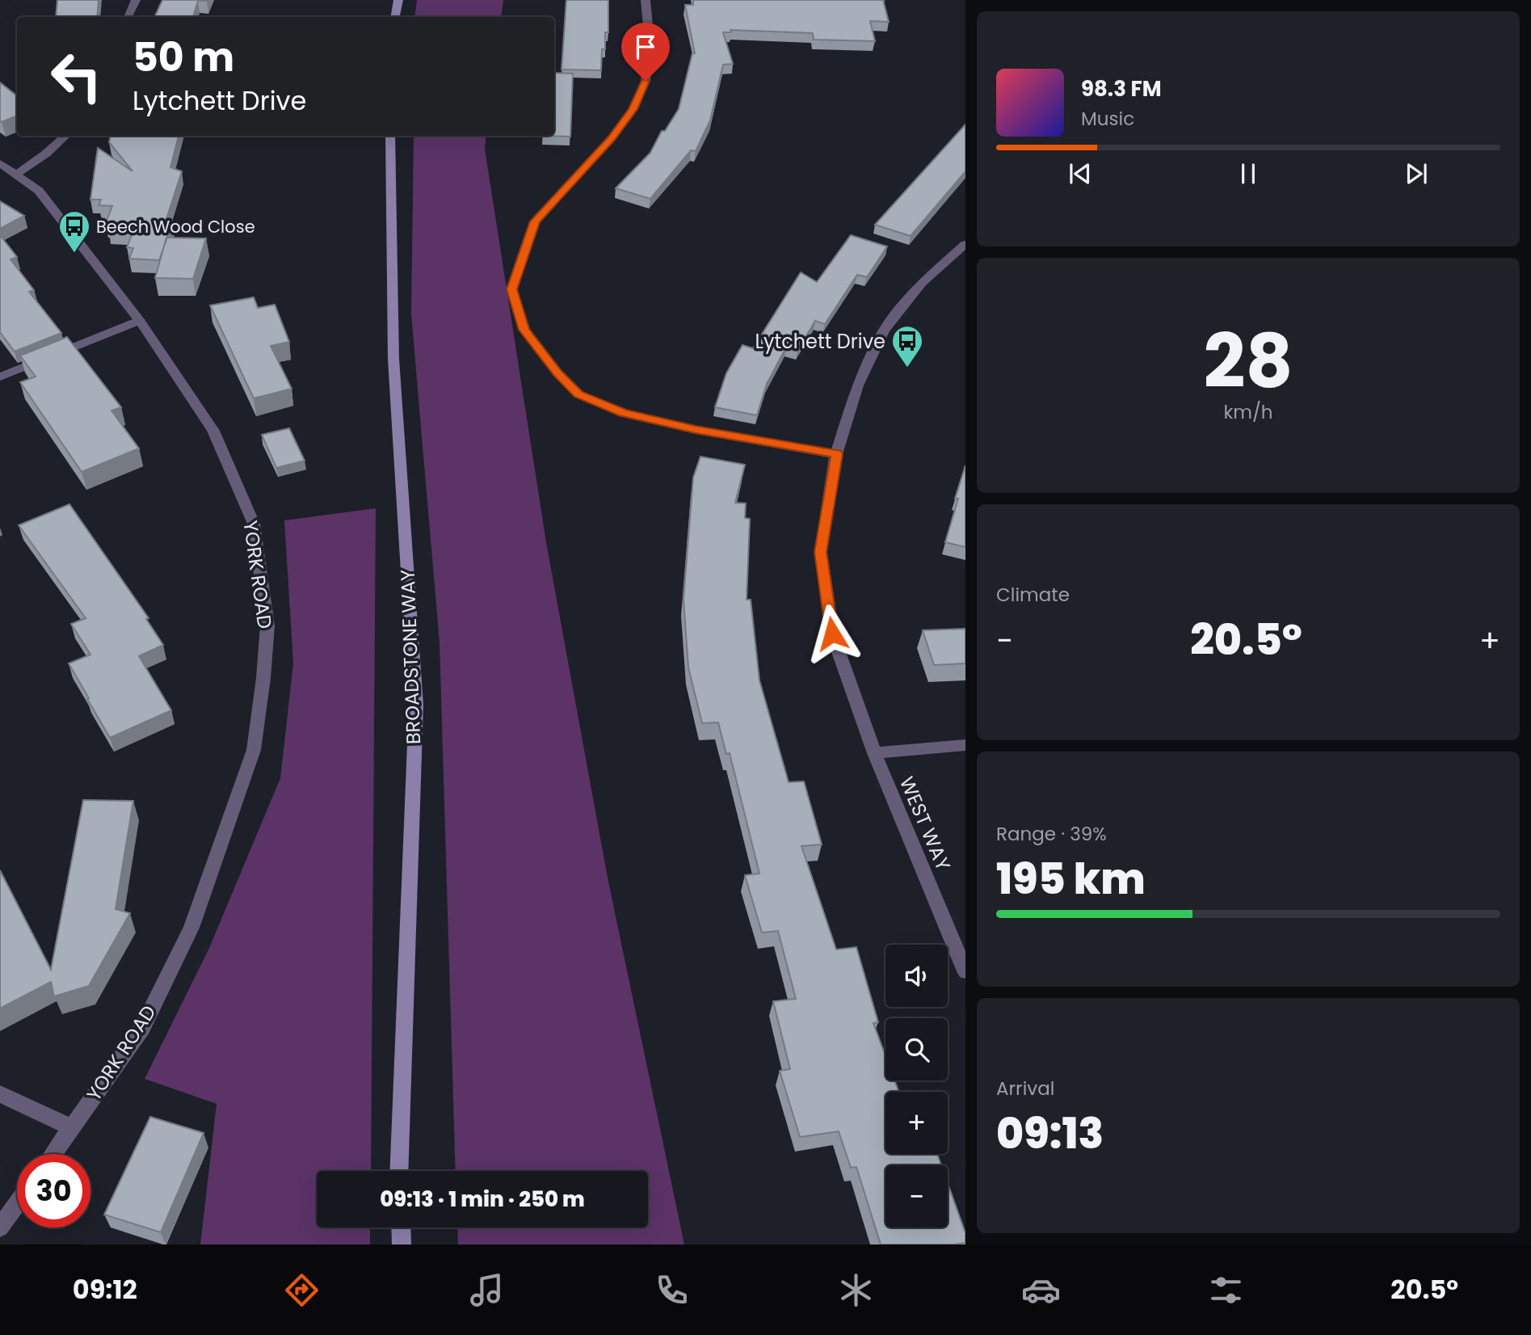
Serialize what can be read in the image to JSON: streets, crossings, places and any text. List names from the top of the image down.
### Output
{
  "streets": {
    "street": ["YORK ROAD", "BROADSTONE WAY", "WEST WAY"]
  },
  "places": {
    "bus stop": ["Beech Wood Close", "Lytchett Drive"]
  },
  "page": {
    "turn": ["50 m", "Lytchett Drive"],
    "song": ["98.3 FM", "Music"],
    "tile": [
      ["28", "km/h"],
      "Climate",
      ["Range · 39%", "195 km"],
      ["Arrival", "09:13"]
    ],
    "heat": ["−", "20.5°", "+"],
    "map_buttons": ["+", "−"],
    "limit": "30",
    "trip": "09:13 · 1 min · 250 m",
    "tabs": ["09:12", "20.5°"]
  }
}
